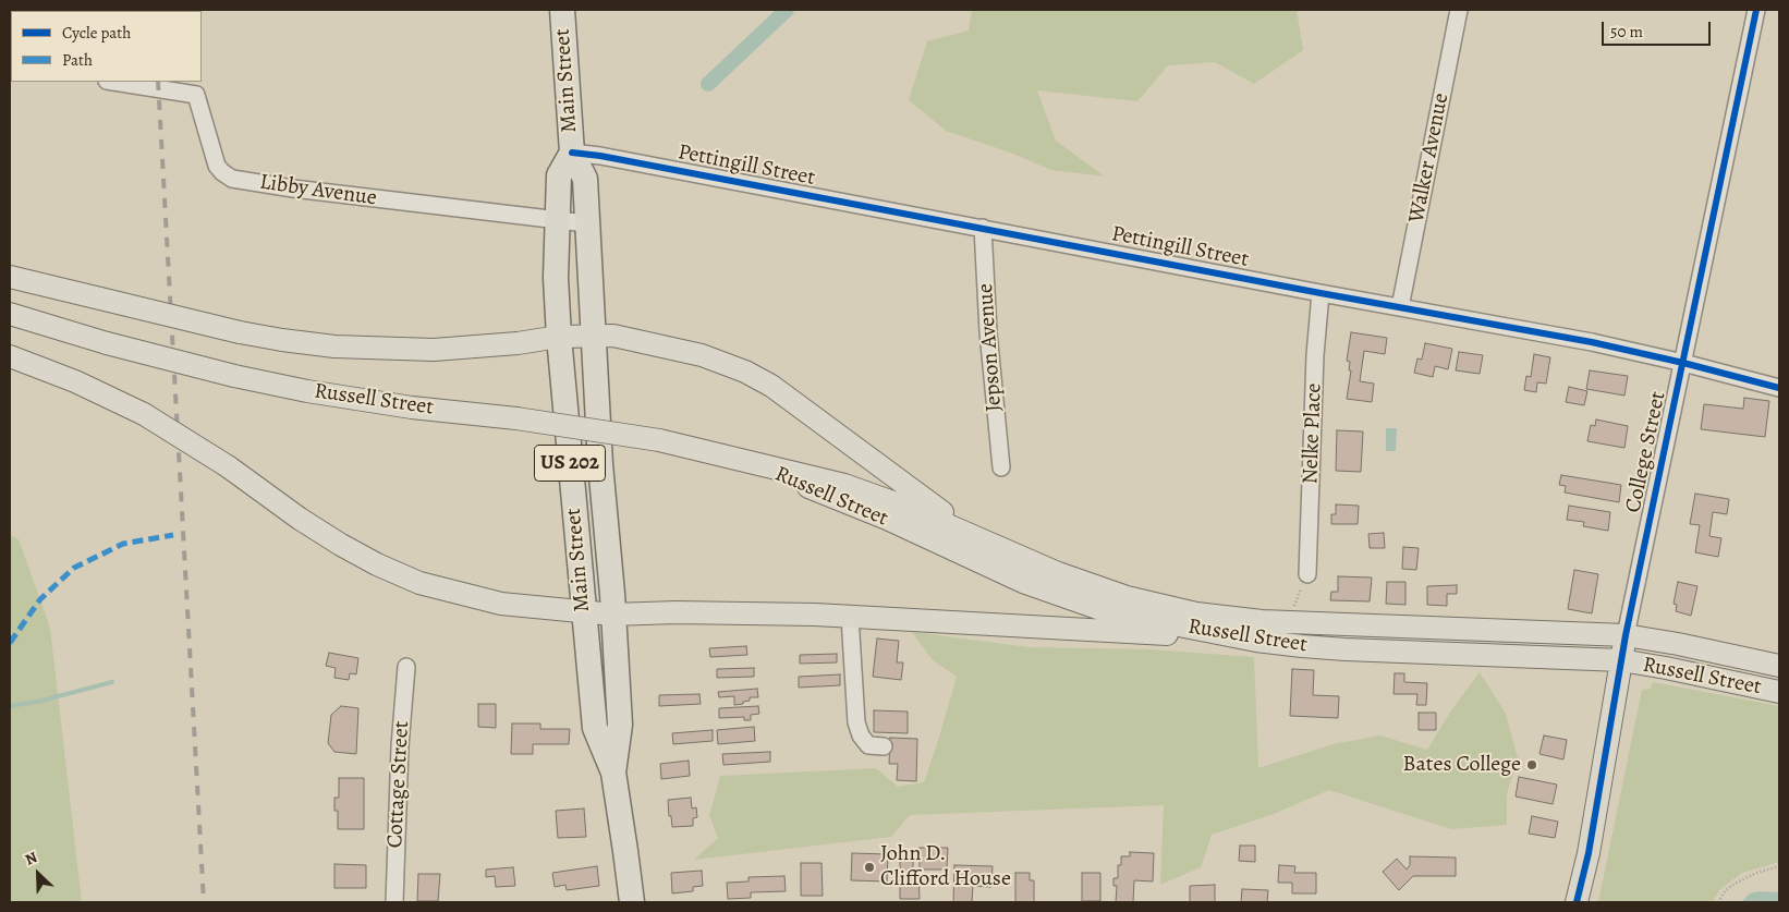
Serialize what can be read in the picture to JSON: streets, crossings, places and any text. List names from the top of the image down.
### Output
{
  "streets": {
    "highway": ["Main Street", "US 202"],
    "main road": ["Russell Street", "College Street"],
    "street": [
      "Walker Avenue",
      "Pettingill Street",
      "Libby Avenue",
      "Jepson Avenue",
      "Nelke Place",
      "Cottage Street"
    ]
  },
  "crossings": [
    ["Main Street", "Pettingill Street"],
    ["Main Street", "Libby Avenue"],
    ["Walker Avenue", "Pettingill Street"],
    ["Pettingill Street", "Jepson Avenue"],
    ["Pettingill Street", "Nelke Place"],
    ["Pettingill Street", "College Street"],
    ["Russell Street", "College Street"]
  ],
  "places": ["Bates College", "John D. Clifford House"],
  "legend": ["Cycle path", "Path"],
  "scale_bar": "50 m",
  "north": "top left"
}
